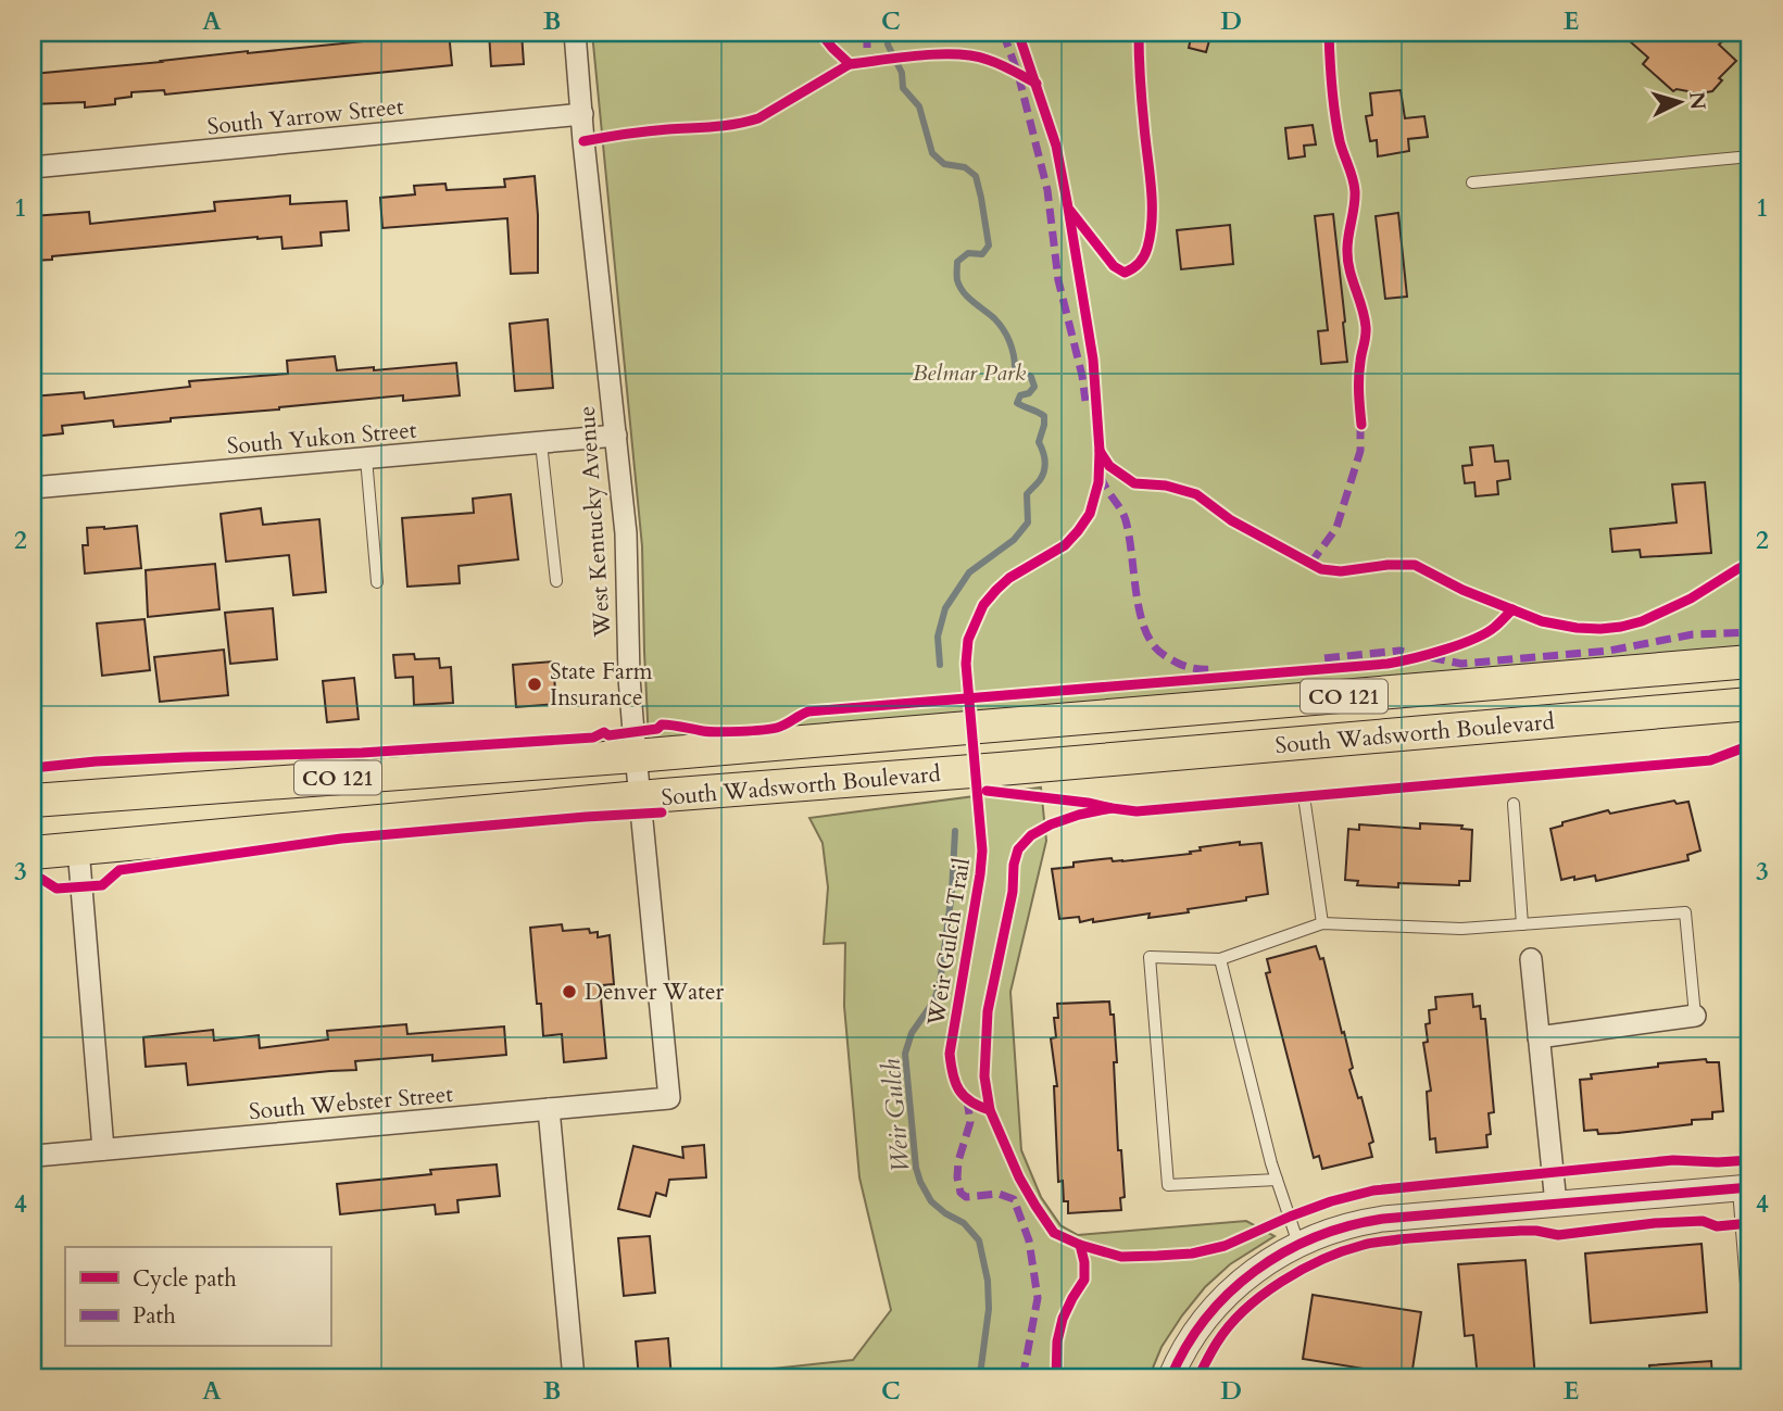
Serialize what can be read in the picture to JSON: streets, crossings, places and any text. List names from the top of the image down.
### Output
{
  "streets": {
    "main road": ["CO 121", "South Wadsworth Boulevard"],
    "street": [
      "South Yarrow Street",
      "South Yukon Street",
      "West Kentucky Avenue",
      "South Webster Street"
    ],
    "cycle path": ["Weir Gulch Trail"]
  },
  "crossings": [
    ["South Yarrow Street", "West Kentucky Avenue"],
    ["South Yukon Street", "West Kentucky Avenue"],
    ["West Kentucky Avenue", "South Wadsworth Boulevard"],
    ["West Kentucky Avenue", "South Webster Street"]
  ],
  "water": ["Weir Gulch"],
  "parks": ["Belmar Park"],
  "places": ["State Farm Insurance", "Denver Water"],
  "legend": ["Cycle path", "Path"],
  "north": "right",
  "grid": {
    "columns": [
      "A",
      "B",
      "C",
      "D",
      "E"
    ],
    "rows": [
      "1",
      "2",
      "3",
      "4"
    ]
  }
}
